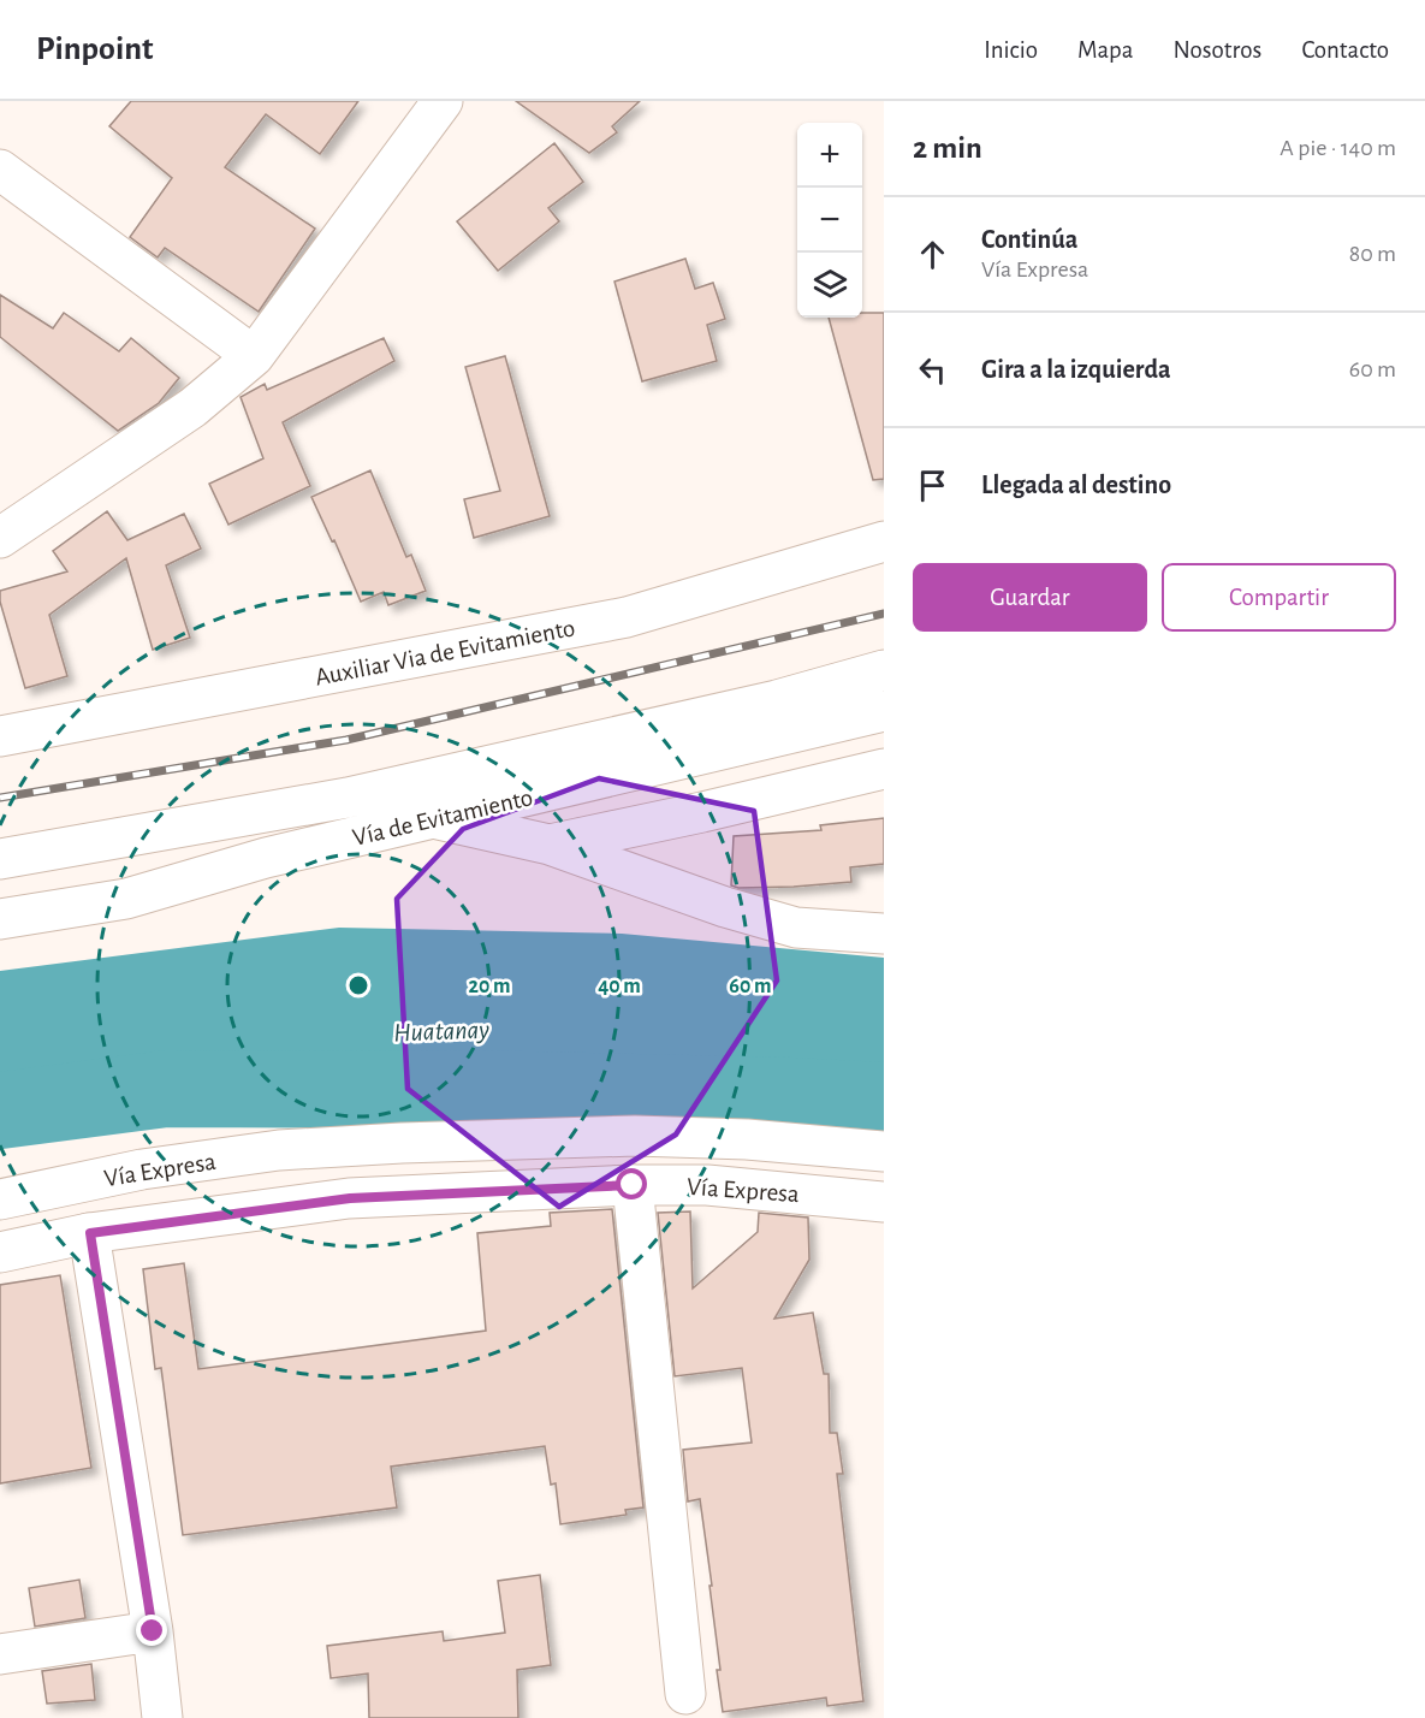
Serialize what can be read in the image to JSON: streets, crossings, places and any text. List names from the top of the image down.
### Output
{
  "streets": {
    "main road": ["Auxiliar Via de Evitamiento", "Vía de Evitamiento", "Vía Expresa"]
  },
  "water": ["Huatanay"],
  "page": {
    "header": "Pinpoint",
    "nav": [
      "Inicio",
      "Mapa",
      "Nosotros",
      "Contacto"
    ],
    "heading": ["2 min", "A pie · 140 m"],
    "map_buttons": ["+", "−"],
    "list": [
      ["Continúa", "Vía Expresa", "80 m"],
      ["Gira a la izquierda", "60 m"],
      "Llegada al destino"
    ],
    "buttons": ["Guardar", "Compartir"]
  },
  "rings": ["20 m", "40 m", "60 m"]
}
